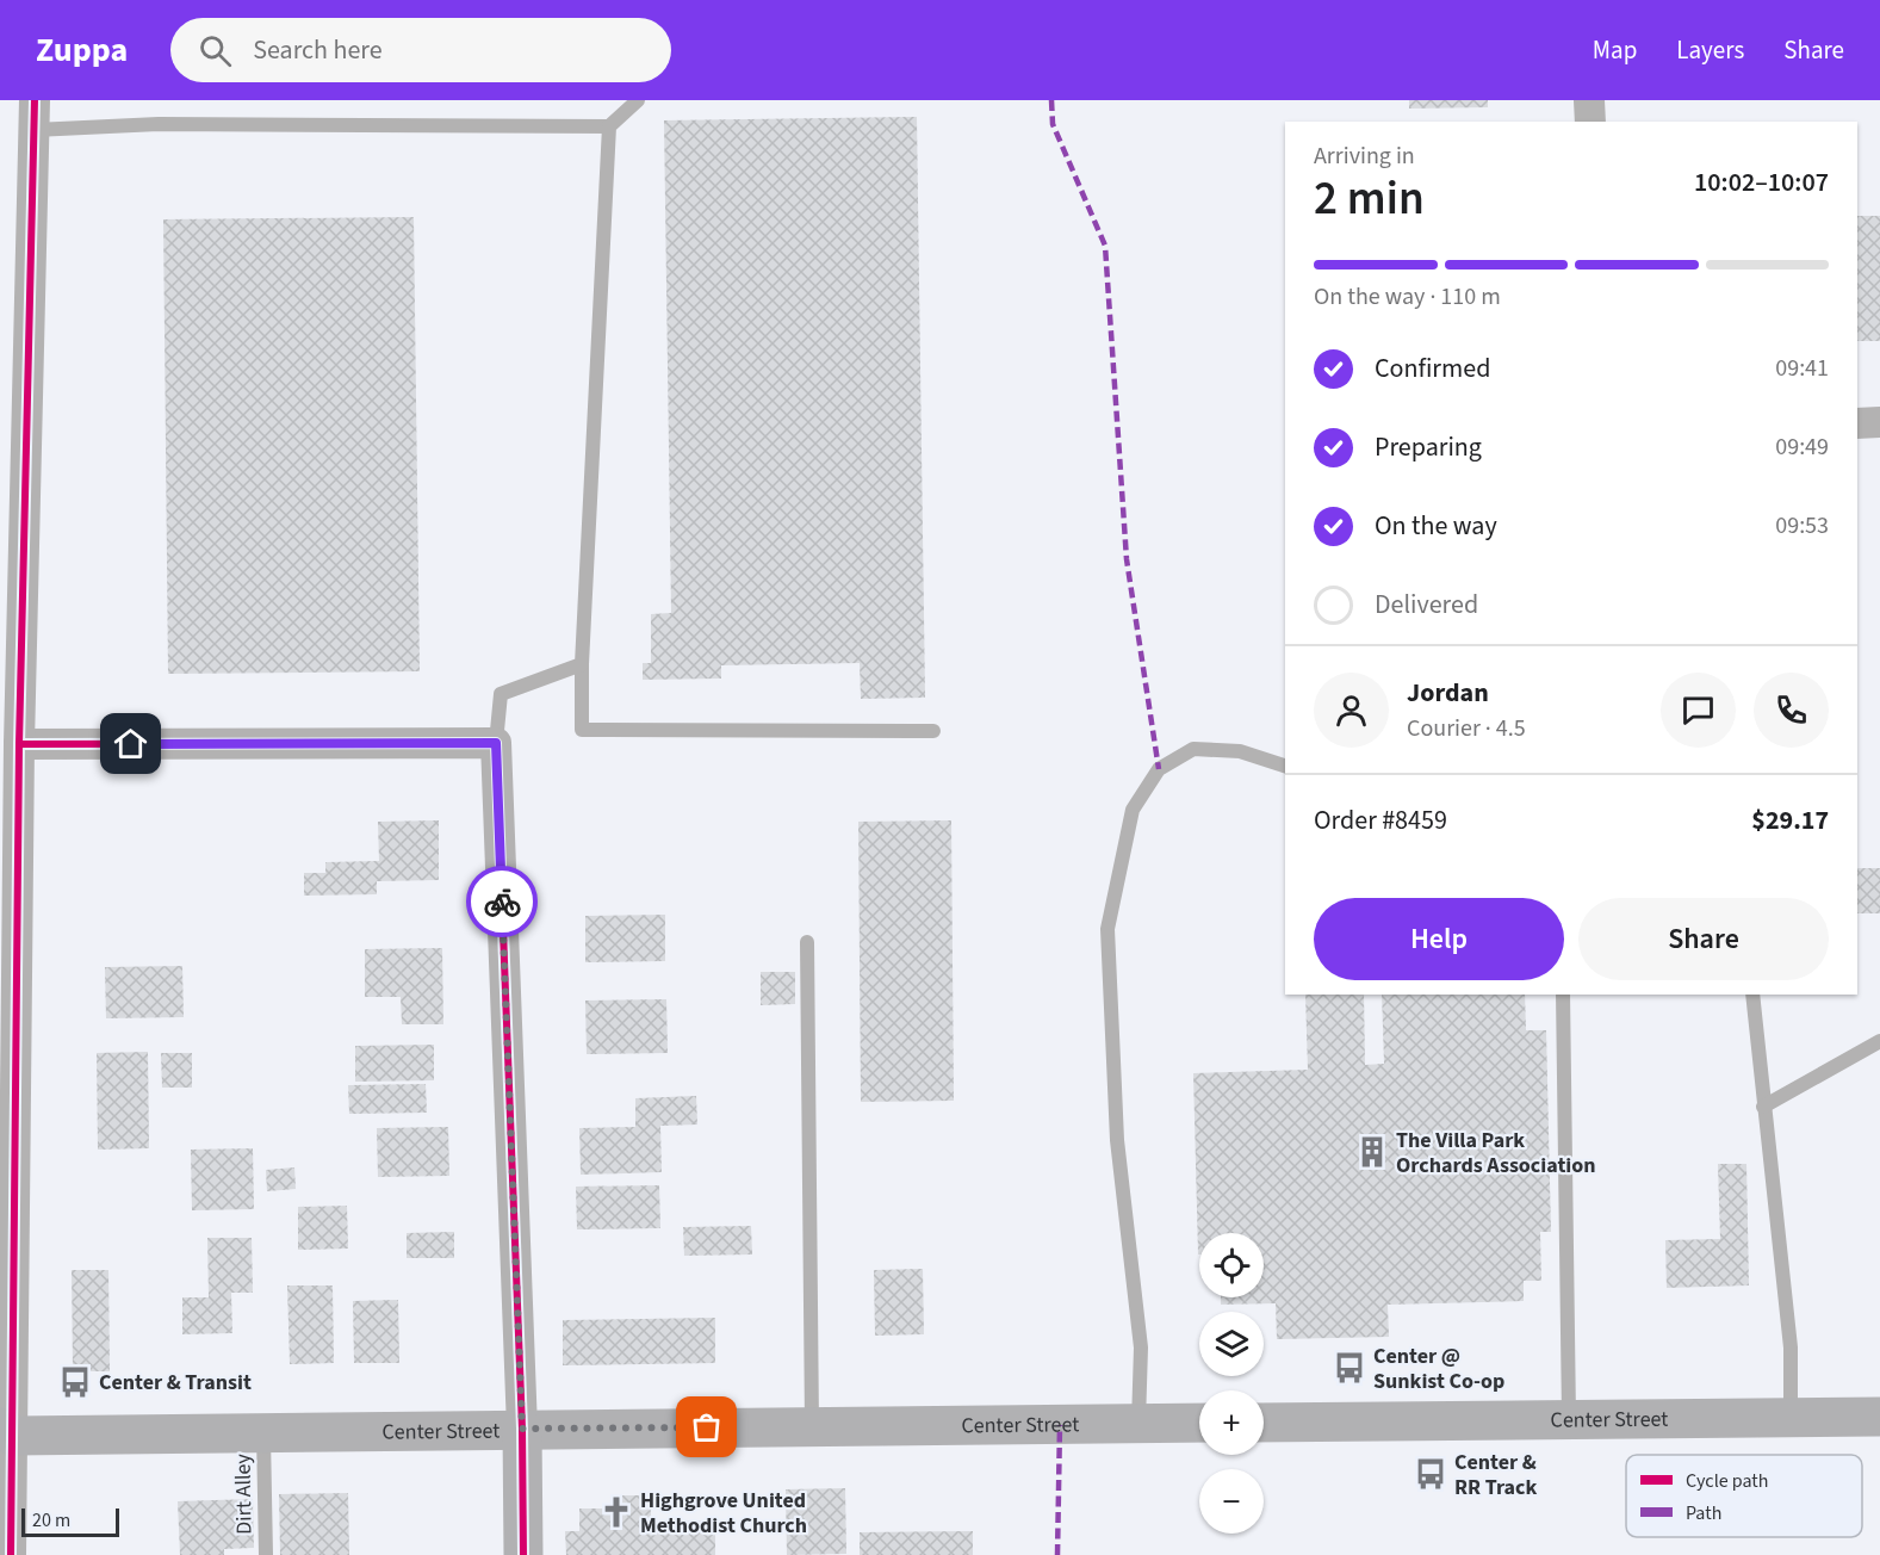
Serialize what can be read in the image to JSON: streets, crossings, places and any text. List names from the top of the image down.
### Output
{
  "streets": {
    "main road": ["Center Street"],
    "lane": ["Dirt Alley"]
  },
  "crossings": [
    ["Center Street", "Dirt Alley"]
  ],
  "places": {
    "building": ["The Villa Park Orchards Association"],
    "bus stop": ["Center @ Sunkist Co-op", "Center & Transit", "Center & RR Track"],
    "church": ["Highgrove United Methodist Church"]
  },
  "legend": ["Cycle path", "Path"],
  "scale_bar": "20 m",
  "page": {
    "header": "Zuppa",
    "search": "Search here",
    "nav": ["Map", "Layers", "Share"],
    "heading": ["2 min", "Arriving in", "10:02–10:07"],
    "panel": [
      "Jordan",
      "Courier · 4.5",
      "Order #8459",
      "$29.17"
    ],
    "bar": "On the way · 110 m",
    "list": [
      ["Confirmed", "09:41"],
      ["Preparing", "09:49"],
      ["On the way", "09:53"],
      "Delivered"
    ],
    "buttons": ["Help", "Share"],
    "map_buttons": ["+", "−"],
    "scale": "20 m"
  }
}
